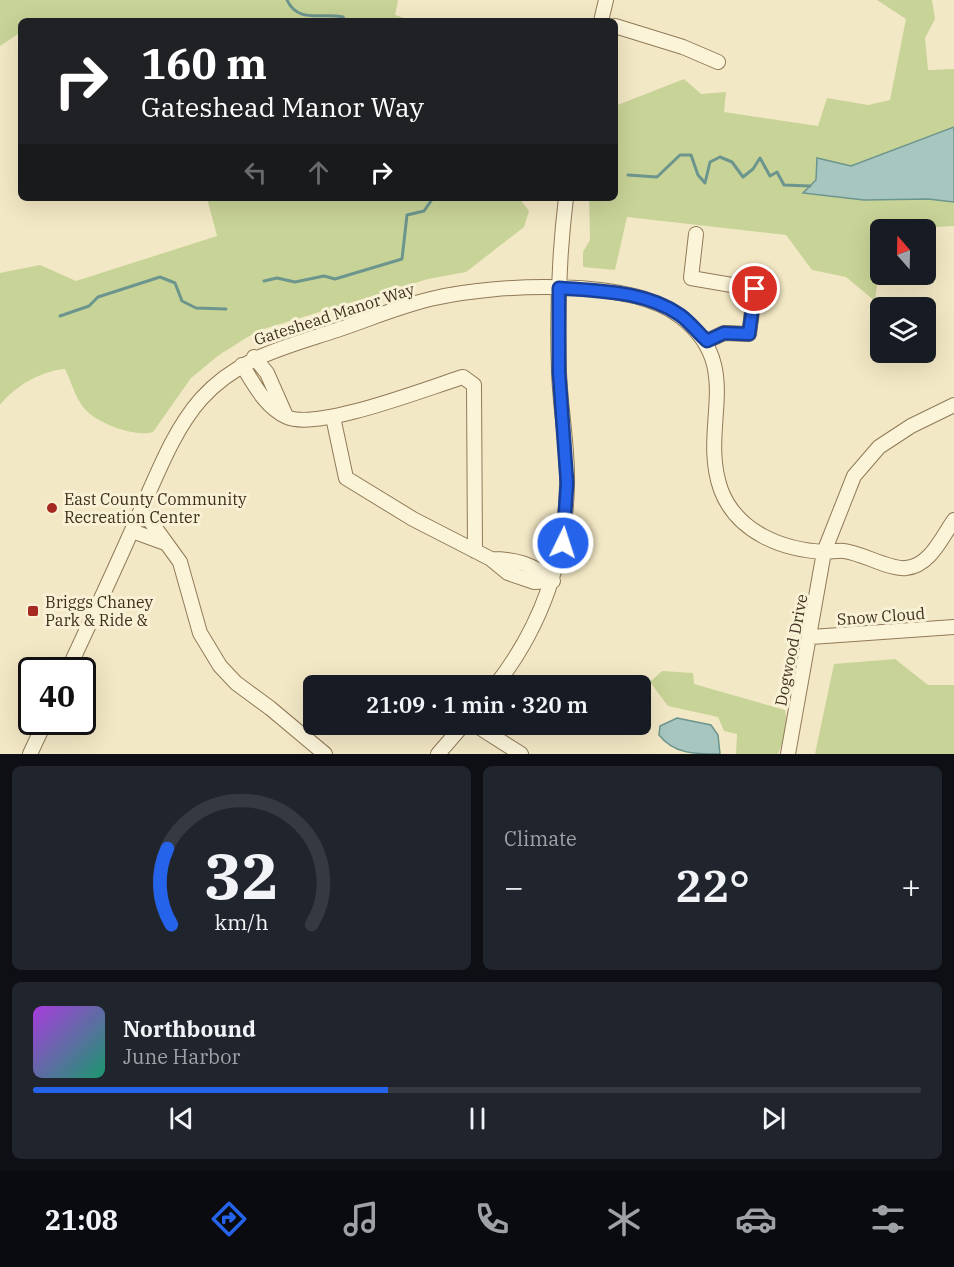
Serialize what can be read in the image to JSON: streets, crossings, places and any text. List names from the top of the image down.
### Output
{
  "streets": {
    "street": ["Gateshead Manor Way", "Snow Cloud", "Dogwood Drive"]
  },
  "crossings": [
    ["Snow Cloud", "Dogwood Drive"]
  ],
  "places": {
    "other": ["East County Community Recreation Center"],
    "transit": ["Briggs Chaney Park & Ride &"]
  },
  "north": "top",
  "page": {
    "turn": ["160 m", "Gateshead Manor Way"],
    "limit": "40",
    "trip": "21:09 · 1 min · 320 m",
    "tile": "Climate",
    "heat": ["−", "22°", "+"],
    "song": ["Northbound", "June Harbor"],
    "tabs": "21:08",
    "gauge": ["32", "km/h"]
  }
}
